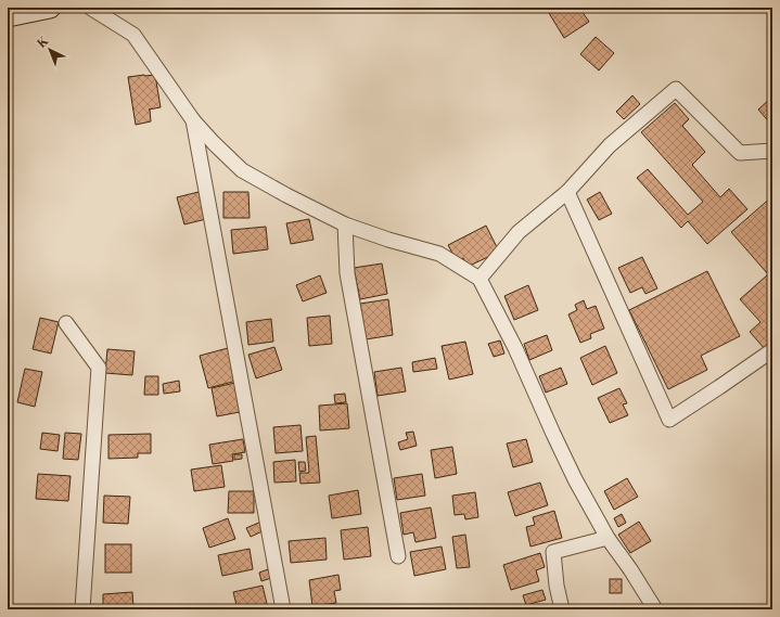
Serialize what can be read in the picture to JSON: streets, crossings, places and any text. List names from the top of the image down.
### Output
{
  "north": "top left"
}
